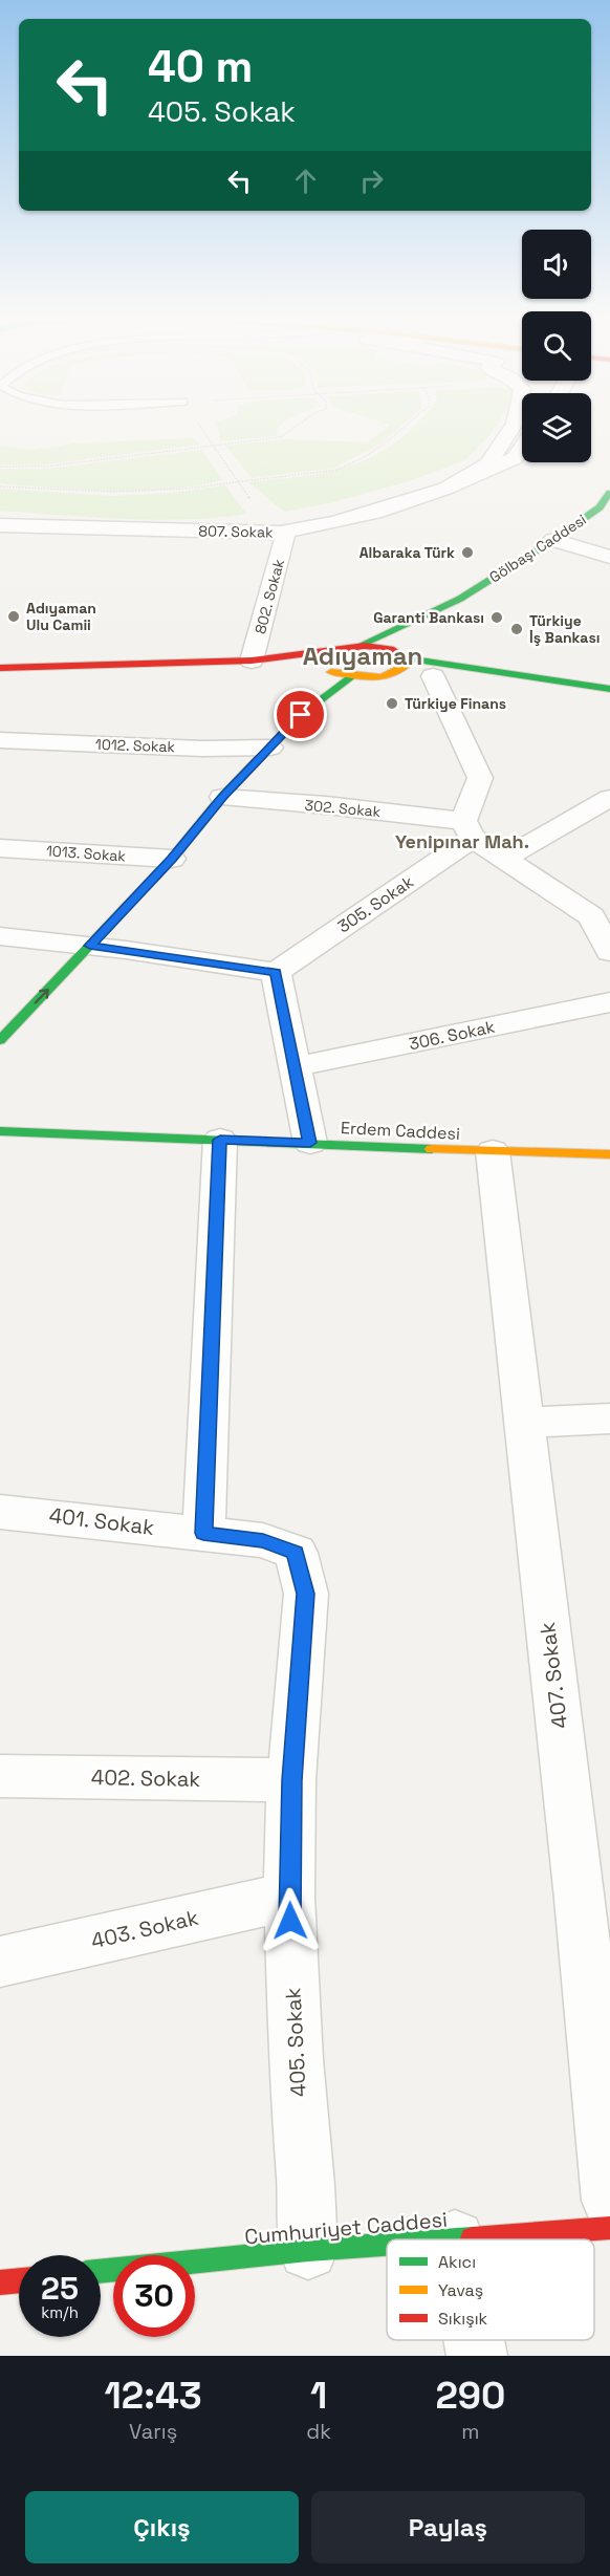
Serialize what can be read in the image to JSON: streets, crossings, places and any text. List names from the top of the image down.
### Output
{
  "streets": {
    "main road": ["Gölbaşı Caddesi", "Erdem Caddesi", "Cumhuriyet Caddesi"],
    "street": [
      "807. Sokak",
      "802. Sokak",
      "1012. Sokak",
      "302. Sokak",
      "1013. Sokak",
      "305. Sokak",
      "306. Sokak",
      "401. Sokak",
      "407. Sokak",
      "402. Sokak",
      "403. Sokak",
      "405. Sokak"
    ]
  },
  "crossings": [
    ["807. Sokak", "802. Sokak"],
    ["302. Sokak", "305. Sokak"],
    ["Erdem Caddesi", "407. Sokak"],
    ["401. Sokak", "405. Sokak"],
    ["402. Sokak", "405. Sokak"],
    ["403. Sokak", "405. Sokak"],
    ["405. Sokak", "Cumhuriyet Caddesi"]
  ],
  "districts": ["Adıyaman", "Yenipınar Mah."],
  "places": [
    "Albaraka Türk",
    "Adıyaman Ulu Camii",
    "Garanti Bankası",
    "Türkiye İş Bankası",
    "Türkiye Finans"
  ],
  "legend": ["Akıcı", "Yavaş", "Sıkışık"],
  "page": {
    "turn": ["40 m", "405. Sokak"],
    "speed": "25 km/h",
    "limit": "30",
    "eta": [
      "12:43",
      "Varış",
      "1",
      "dk",
      "290",
      "m"
    ],
    "buttons": ["Çıkış", "Paylaş"]
  }
}
